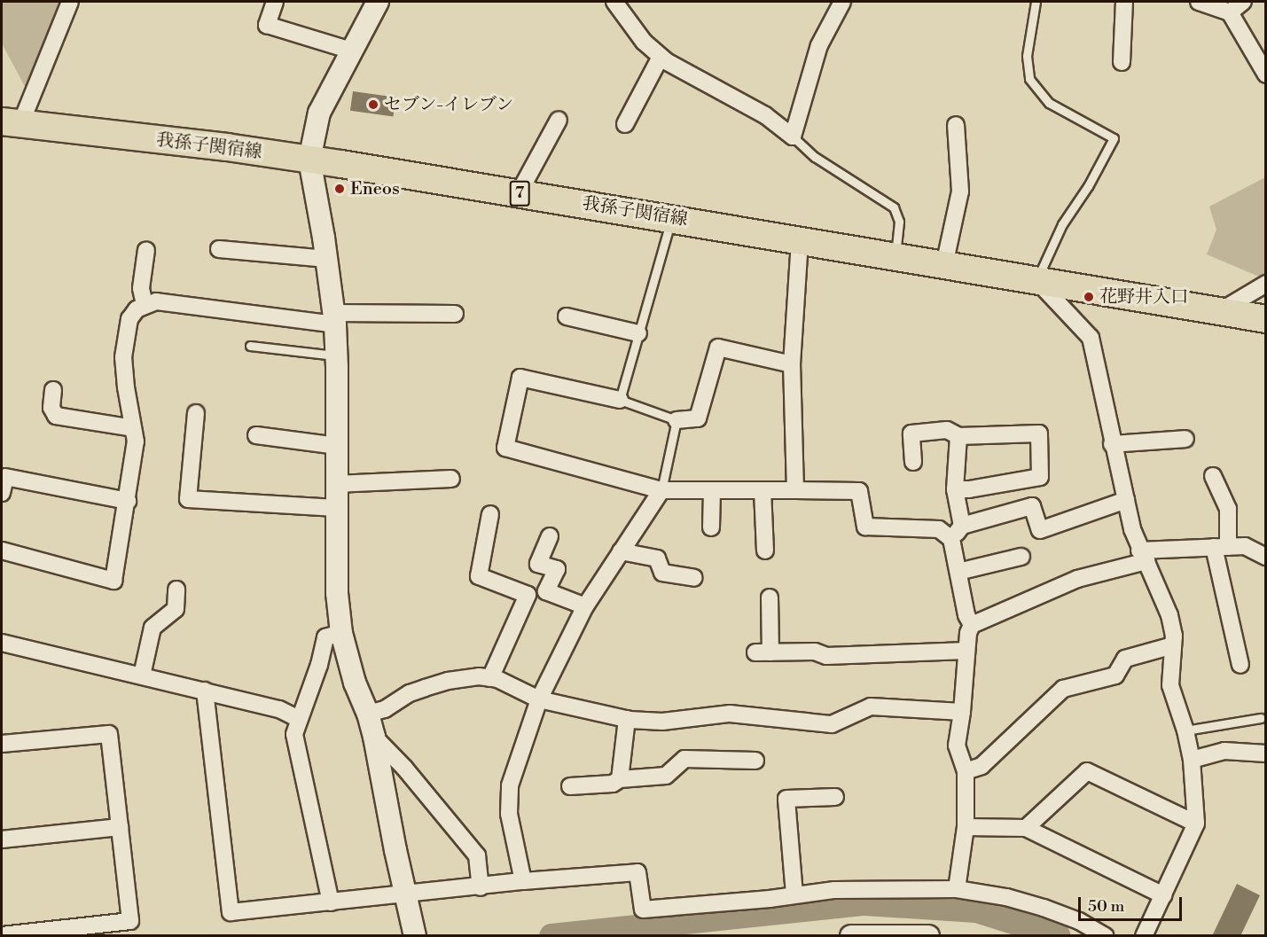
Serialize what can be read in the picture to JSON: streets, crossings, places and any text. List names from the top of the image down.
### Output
{
  "streets": {
    "main road": ["我孫子関宿線", "7"]
  },
  "places": ["セブン-イレブン", "Eneos", "花野井入口"],
  "scale_bar": "50 m"
}
